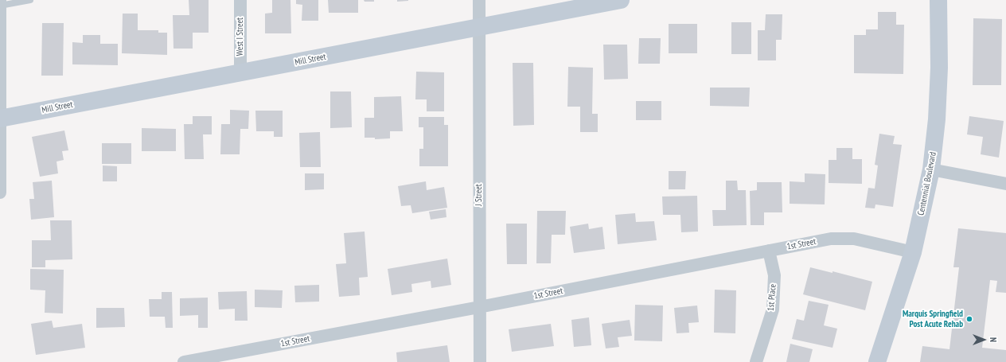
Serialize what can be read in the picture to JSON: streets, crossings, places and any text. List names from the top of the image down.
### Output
{
  "streets": {
    "street": [
      "West I Street",
      "Mill Street",
      "Centennial Boulevard",
      "J Street",
      "1st Street",
      "1st Place"
    ]
  },
  "crossings": [
    ["West I Street", "Mill Street"],
    ["Mill Street", "J Street"],
    ["Centennial Boulevard", "1st Street"],
    ["J Street", "1st Street"],
    ["1st Street", "1st Place"]
  ],
  "places": ["Marquis Springfield Post Acute Rehab"],
  "north": "right"
}
